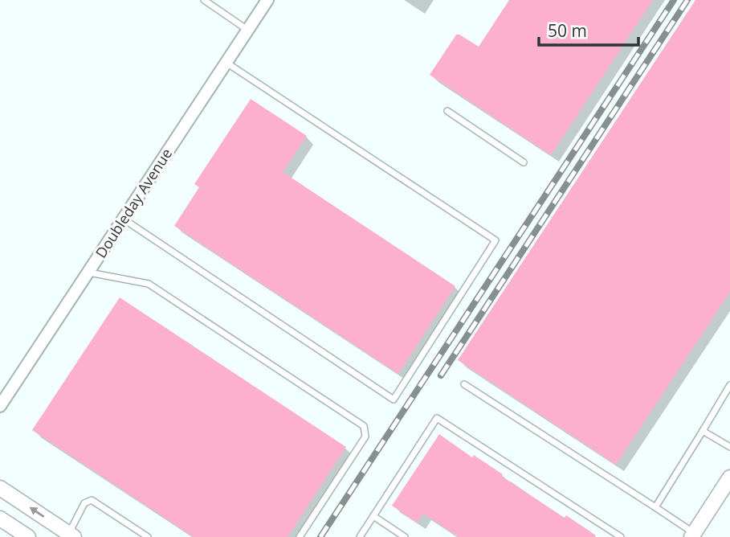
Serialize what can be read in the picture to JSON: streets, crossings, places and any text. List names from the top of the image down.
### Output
{
  "streets": {
    "street": ["Doubleday Avenue"]
  },
  "scale_bar": "50 m"
}
